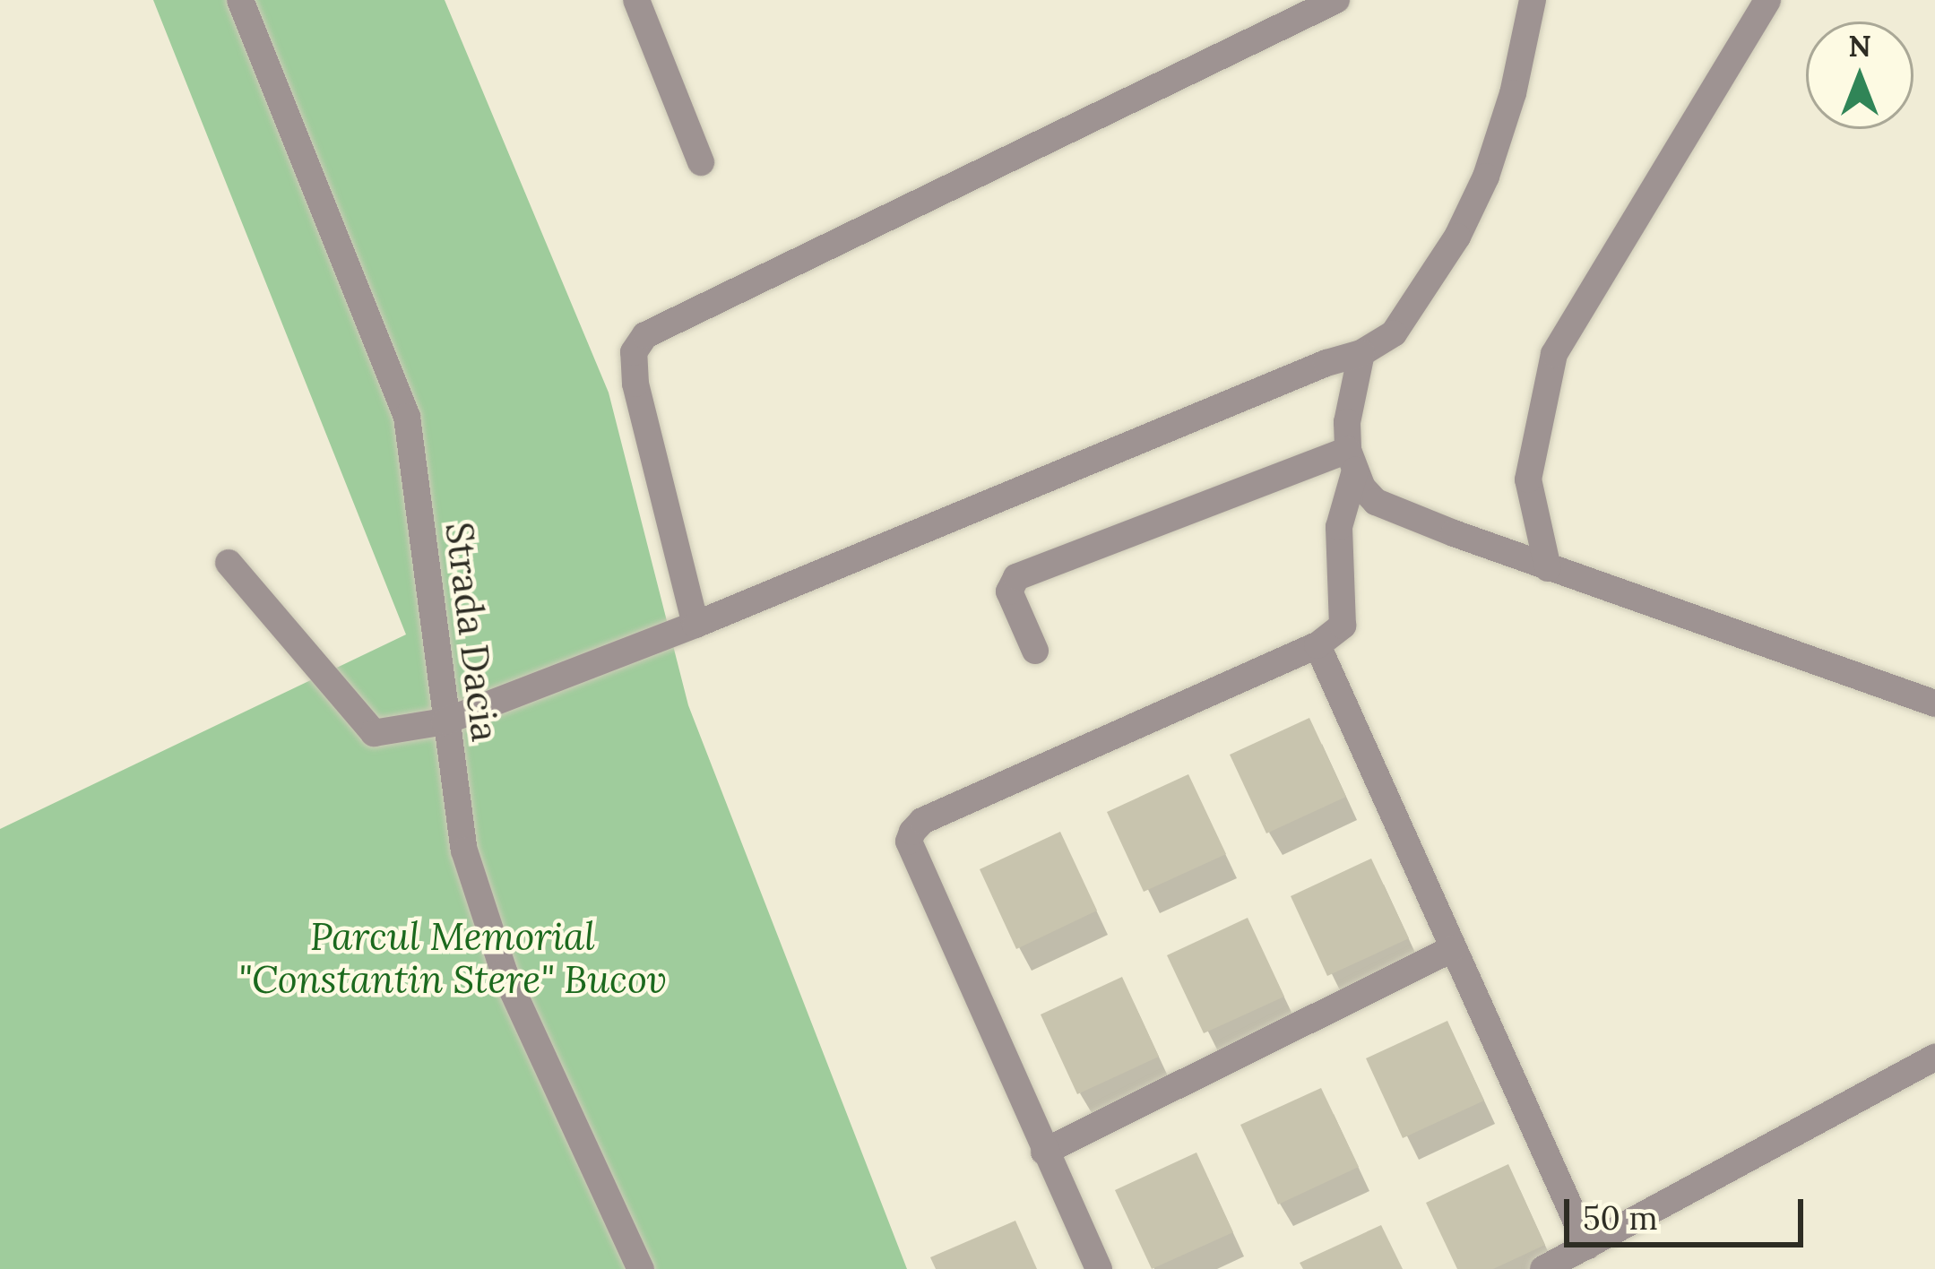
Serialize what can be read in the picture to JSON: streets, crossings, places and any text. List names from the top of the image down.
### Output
{
  "streets": {
    "street": ["Strada Dacia"]
  },
  "parks": ["Parcul Memorial \"Constantin Stere\" Bucov"],
  "scale_bar": "50 m",
  "north": "top"
}
